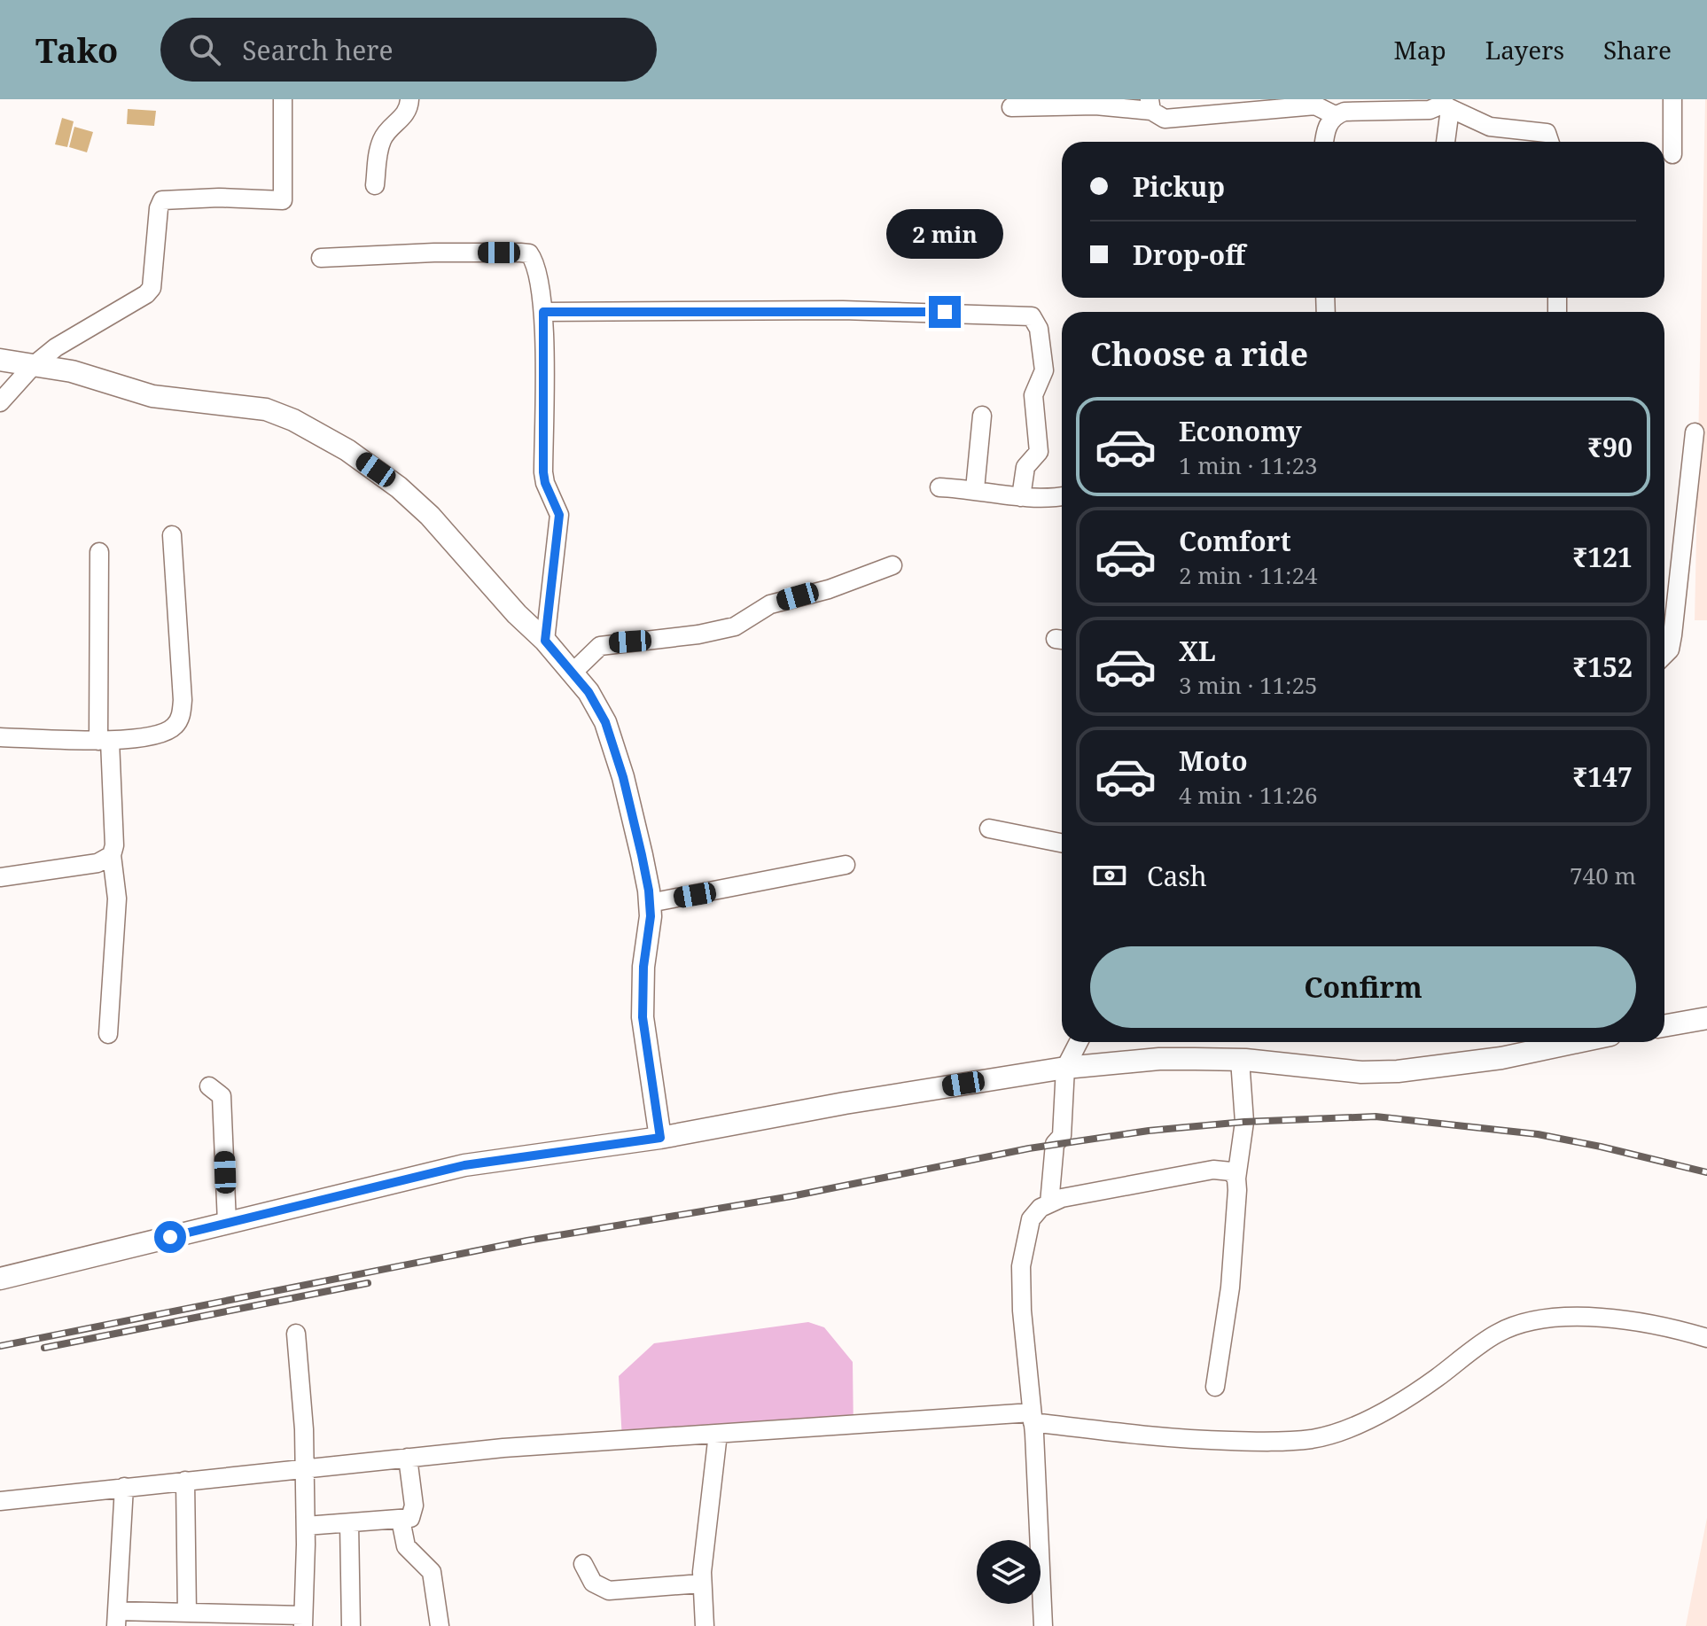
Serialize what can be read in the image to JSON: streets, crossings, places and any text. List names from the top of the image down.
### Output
{
  "page": {
    "header": "Tako",
    "search": "Search here",
    "nav": ["Map", "Layers", "Share"],
    "banner": ["Pickup", "Drop-off"],
    "bubble": "2 min",
    "heading": "Choose a ride",
    "list": [
      {
        "name": "Economy",
        "note": "1 min · 11:23",
        "value": "₹90"
      },
      {
        "name": "Comfort",
        "note": "2 min · 11:24",
        "value": "₹121"
      },
      {
        "name": "XL",
        "note": "3 min · 11:25",
        "value": "₹152"
      },
      {
        "name": "Moto",
        "note": "4 min · 11:26",
        "value": "₹147"
      }
    ],
    "pay": ["Cash", "740 m"],
    "buttons": "Confirm"
  }
}
